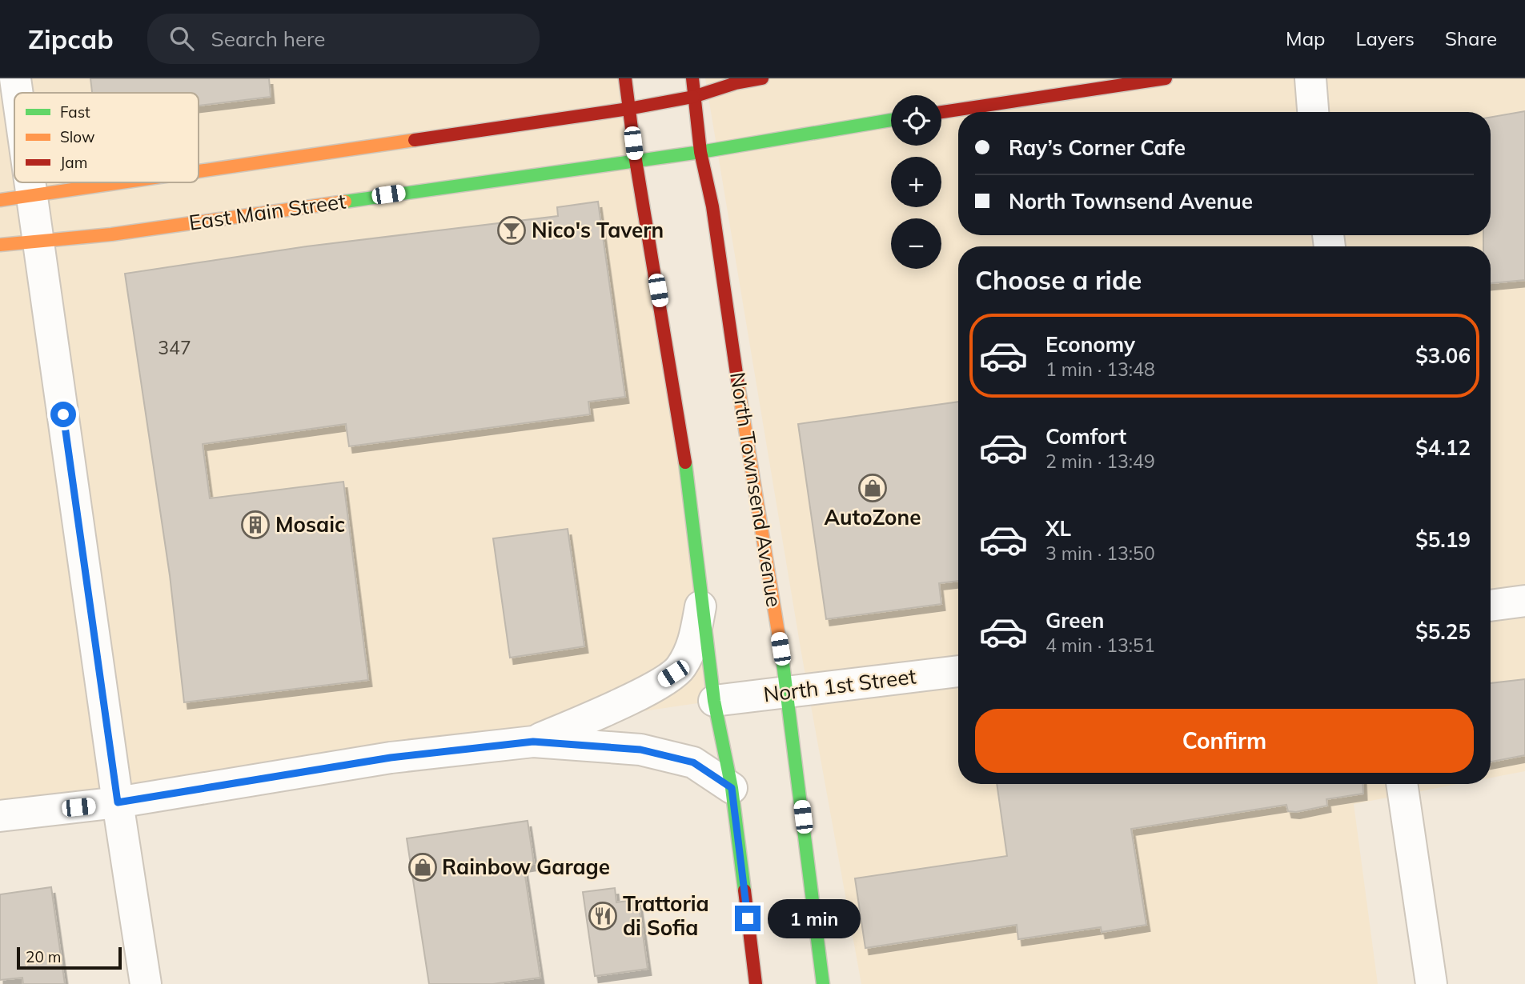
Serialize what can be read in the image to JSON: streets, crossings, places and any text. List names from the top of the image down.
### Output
{
  "streets": {
    "main road": ["East Main Street", "North Townsend Avenue"],
    "street": ["North 1st Street"]
  },
  "crossings": [
    ["East Main Street", "North Townsend Avenue"],
    ["North Townsend Avenue", "North 1st Street"]
  ],
  "places": {
    "bar": ["Nico's Tavern"],
    "shop": ["AutoZone", "Rainbow Garage"],
    "building": ["Mosaic"],
    "restaurant": ["Trattoria di Sofia"]
  },
  "house_numbers": ["347"],
  "legend": ["Fast", "Slow", "Jam"],
  "scale_bar": "20 m",
  "page": {
    "header": "Zipcab",
    "search": "Search here",
    "nav": ["Map", "Layers", "Share"],
    "map_buttons": ["+", "−"],
    "banner": ["Ray’s Corner Cafe", "North Townsend Avenue"],
    "heading": "Choose a ride",
    "list": [
      {
        "name": "Economy",
        "note": "1 min · 13:48",
        "value": "$3.06"
      },
      {
        "name": "Comfort",
        "note": "2 min · 13:49",
        "value": "$4.12"
      },
      {
        "name": "XL",
        "note": "3 min · 13:50",
        "value": "$5.19"
      },
      {
        "name": "Green",
        "note": "4 min · 13:51",
        "value": "$5.25"
      }
    ],
    "buttons": "Confirm",
    "bubble": "1 min",
    "scale": "20 m"
  }
}
